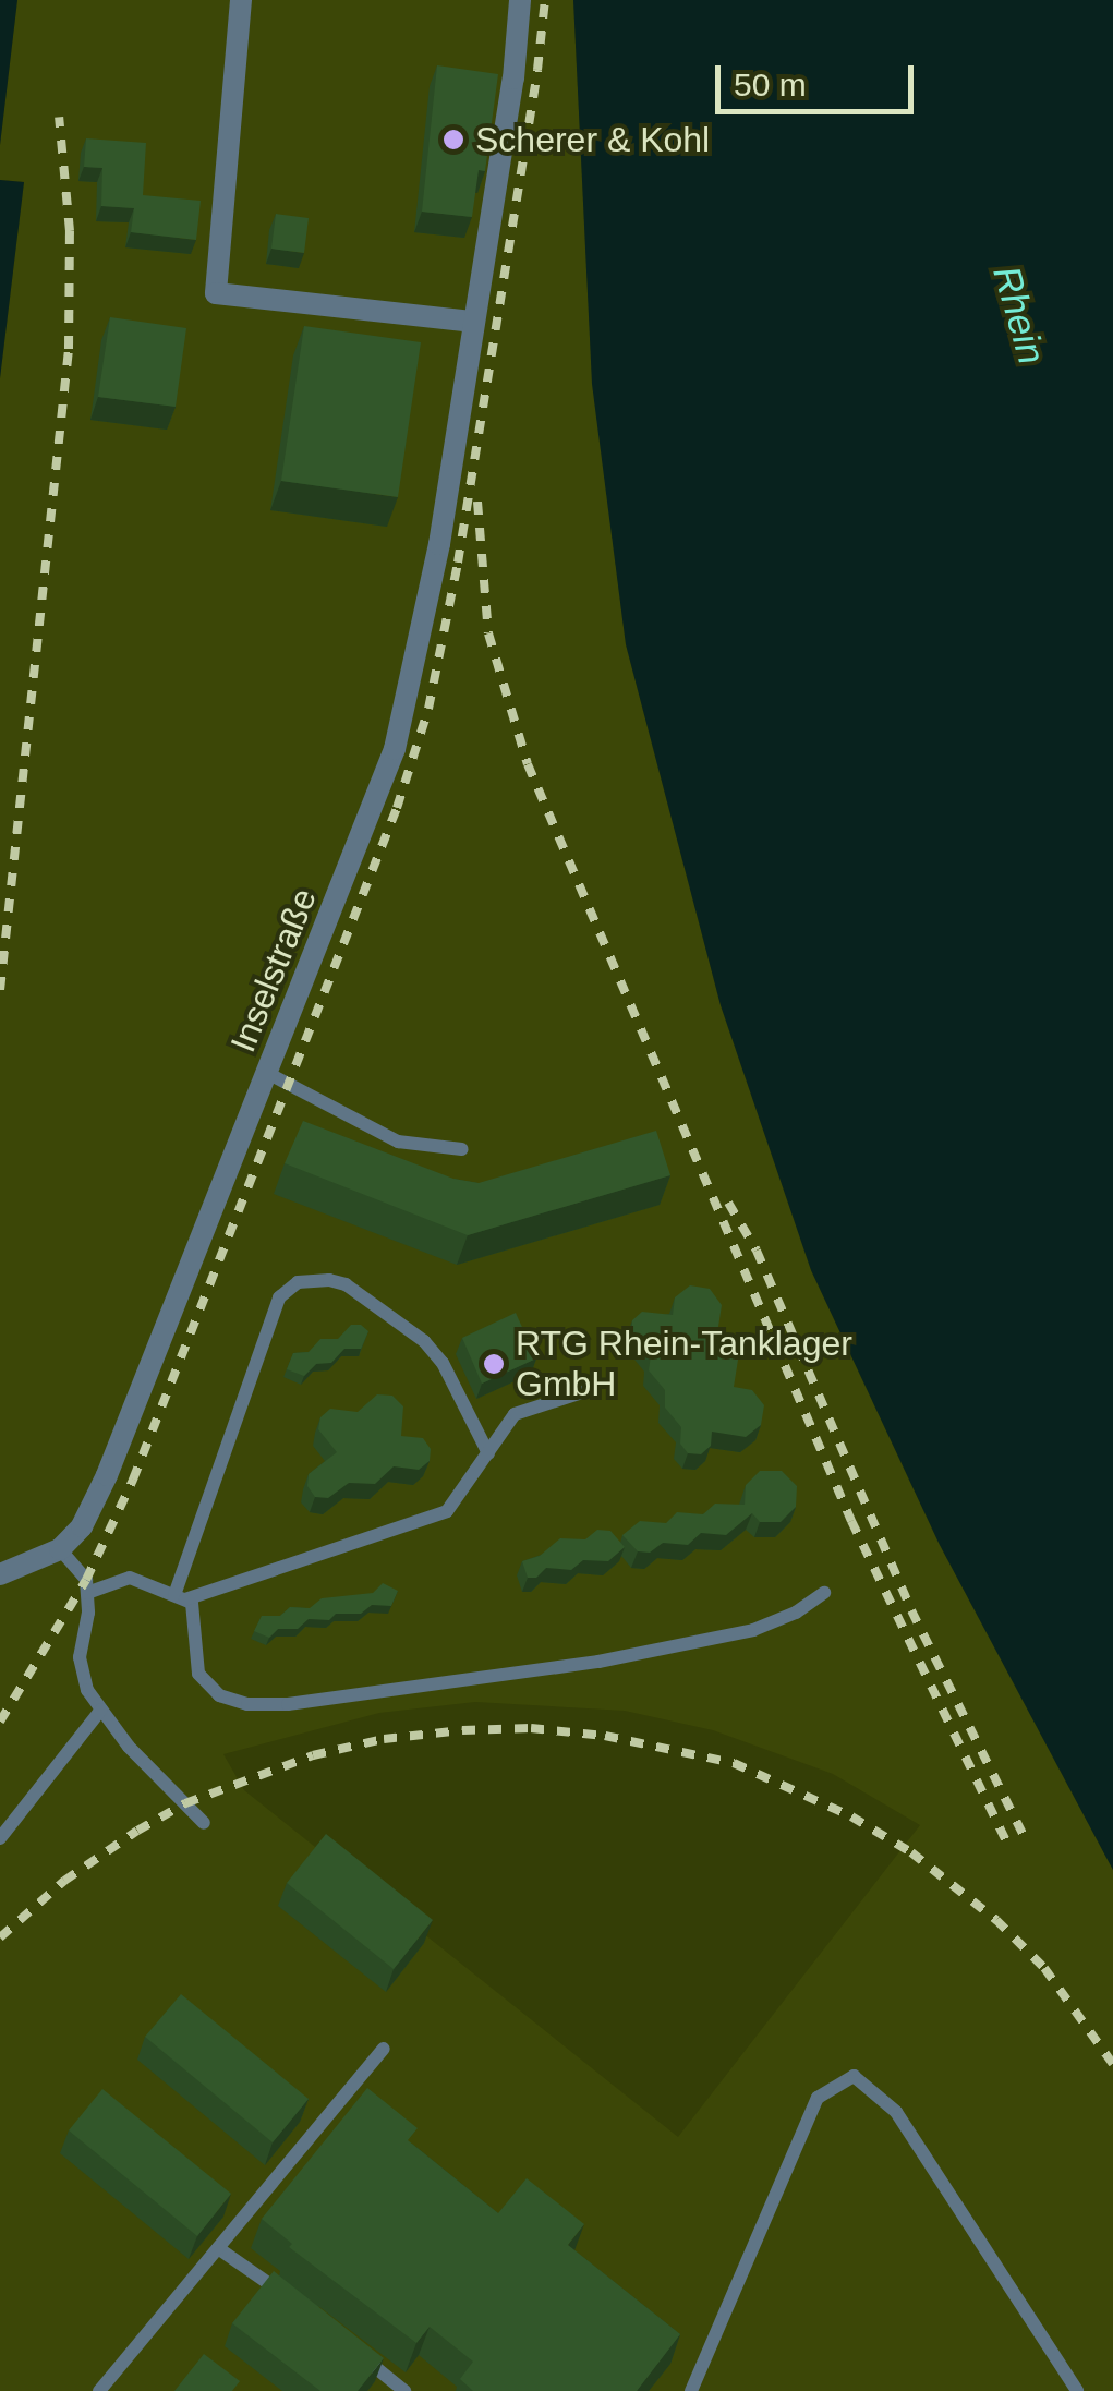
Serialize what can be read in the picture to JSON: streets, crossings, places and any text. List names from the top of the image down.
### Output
{
  "streets": {
    "street": ["Inselstraße"]
  },
  "water": ["Rhein"],
  "places": ["Scherer & Kohl", "RTG Rhein-Tanklager GmbH"],
  "scale_bar": "50 m"
}
